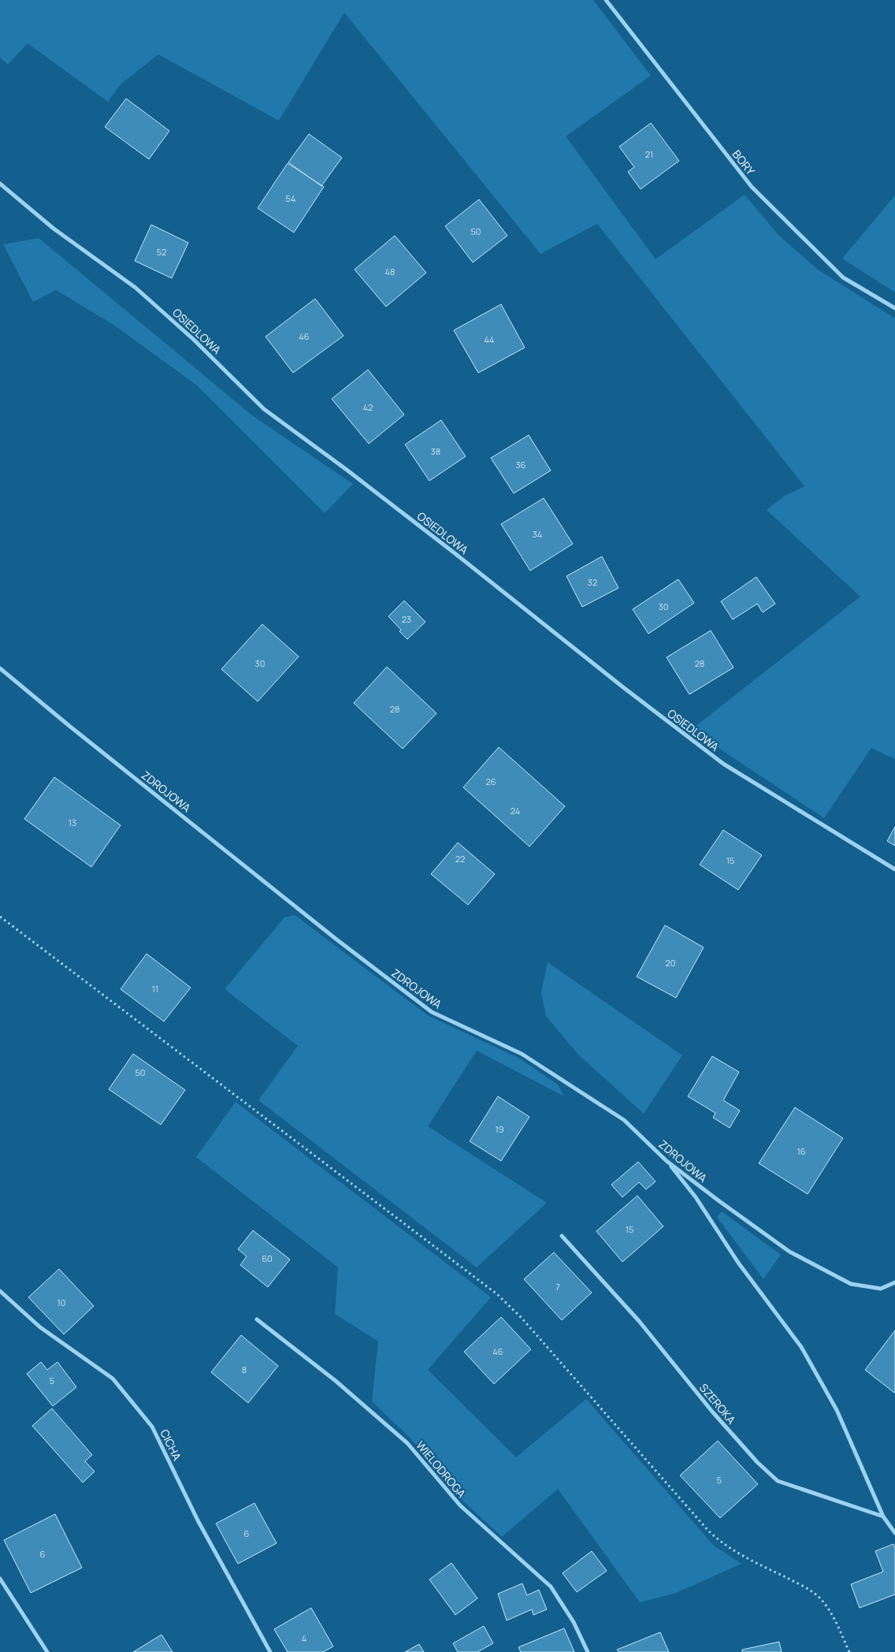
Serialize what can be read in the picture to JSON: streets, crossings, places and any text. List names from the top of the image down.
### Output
{
  "streets": {
    "street": [
      "BORY",
      "OSIEDLOWA",
      "ZDROJOWA",
      "SZEROKA",
      "CICHA",
      "WIELODROGA"
    ]
  },
  "house_numbers": [
    "21",
    "54",
    "50",
    "52",
    "48",
    "46",
    "44",
    "42",
    "38",
    "36",
    "34",
    "32",
    "30",
    "23",
    "30",
    "28",
    "28",
    "26",
    "24",
    "13",
    "22",
    "15",
    "20",
    "11",
    "50",
    "19",
    "16",
    "15",
    "60",
    "7",
    "10",
    "46",
    "8",
    "5",
    "5",
    "6",
    "6",
    "4"
  ]
}
